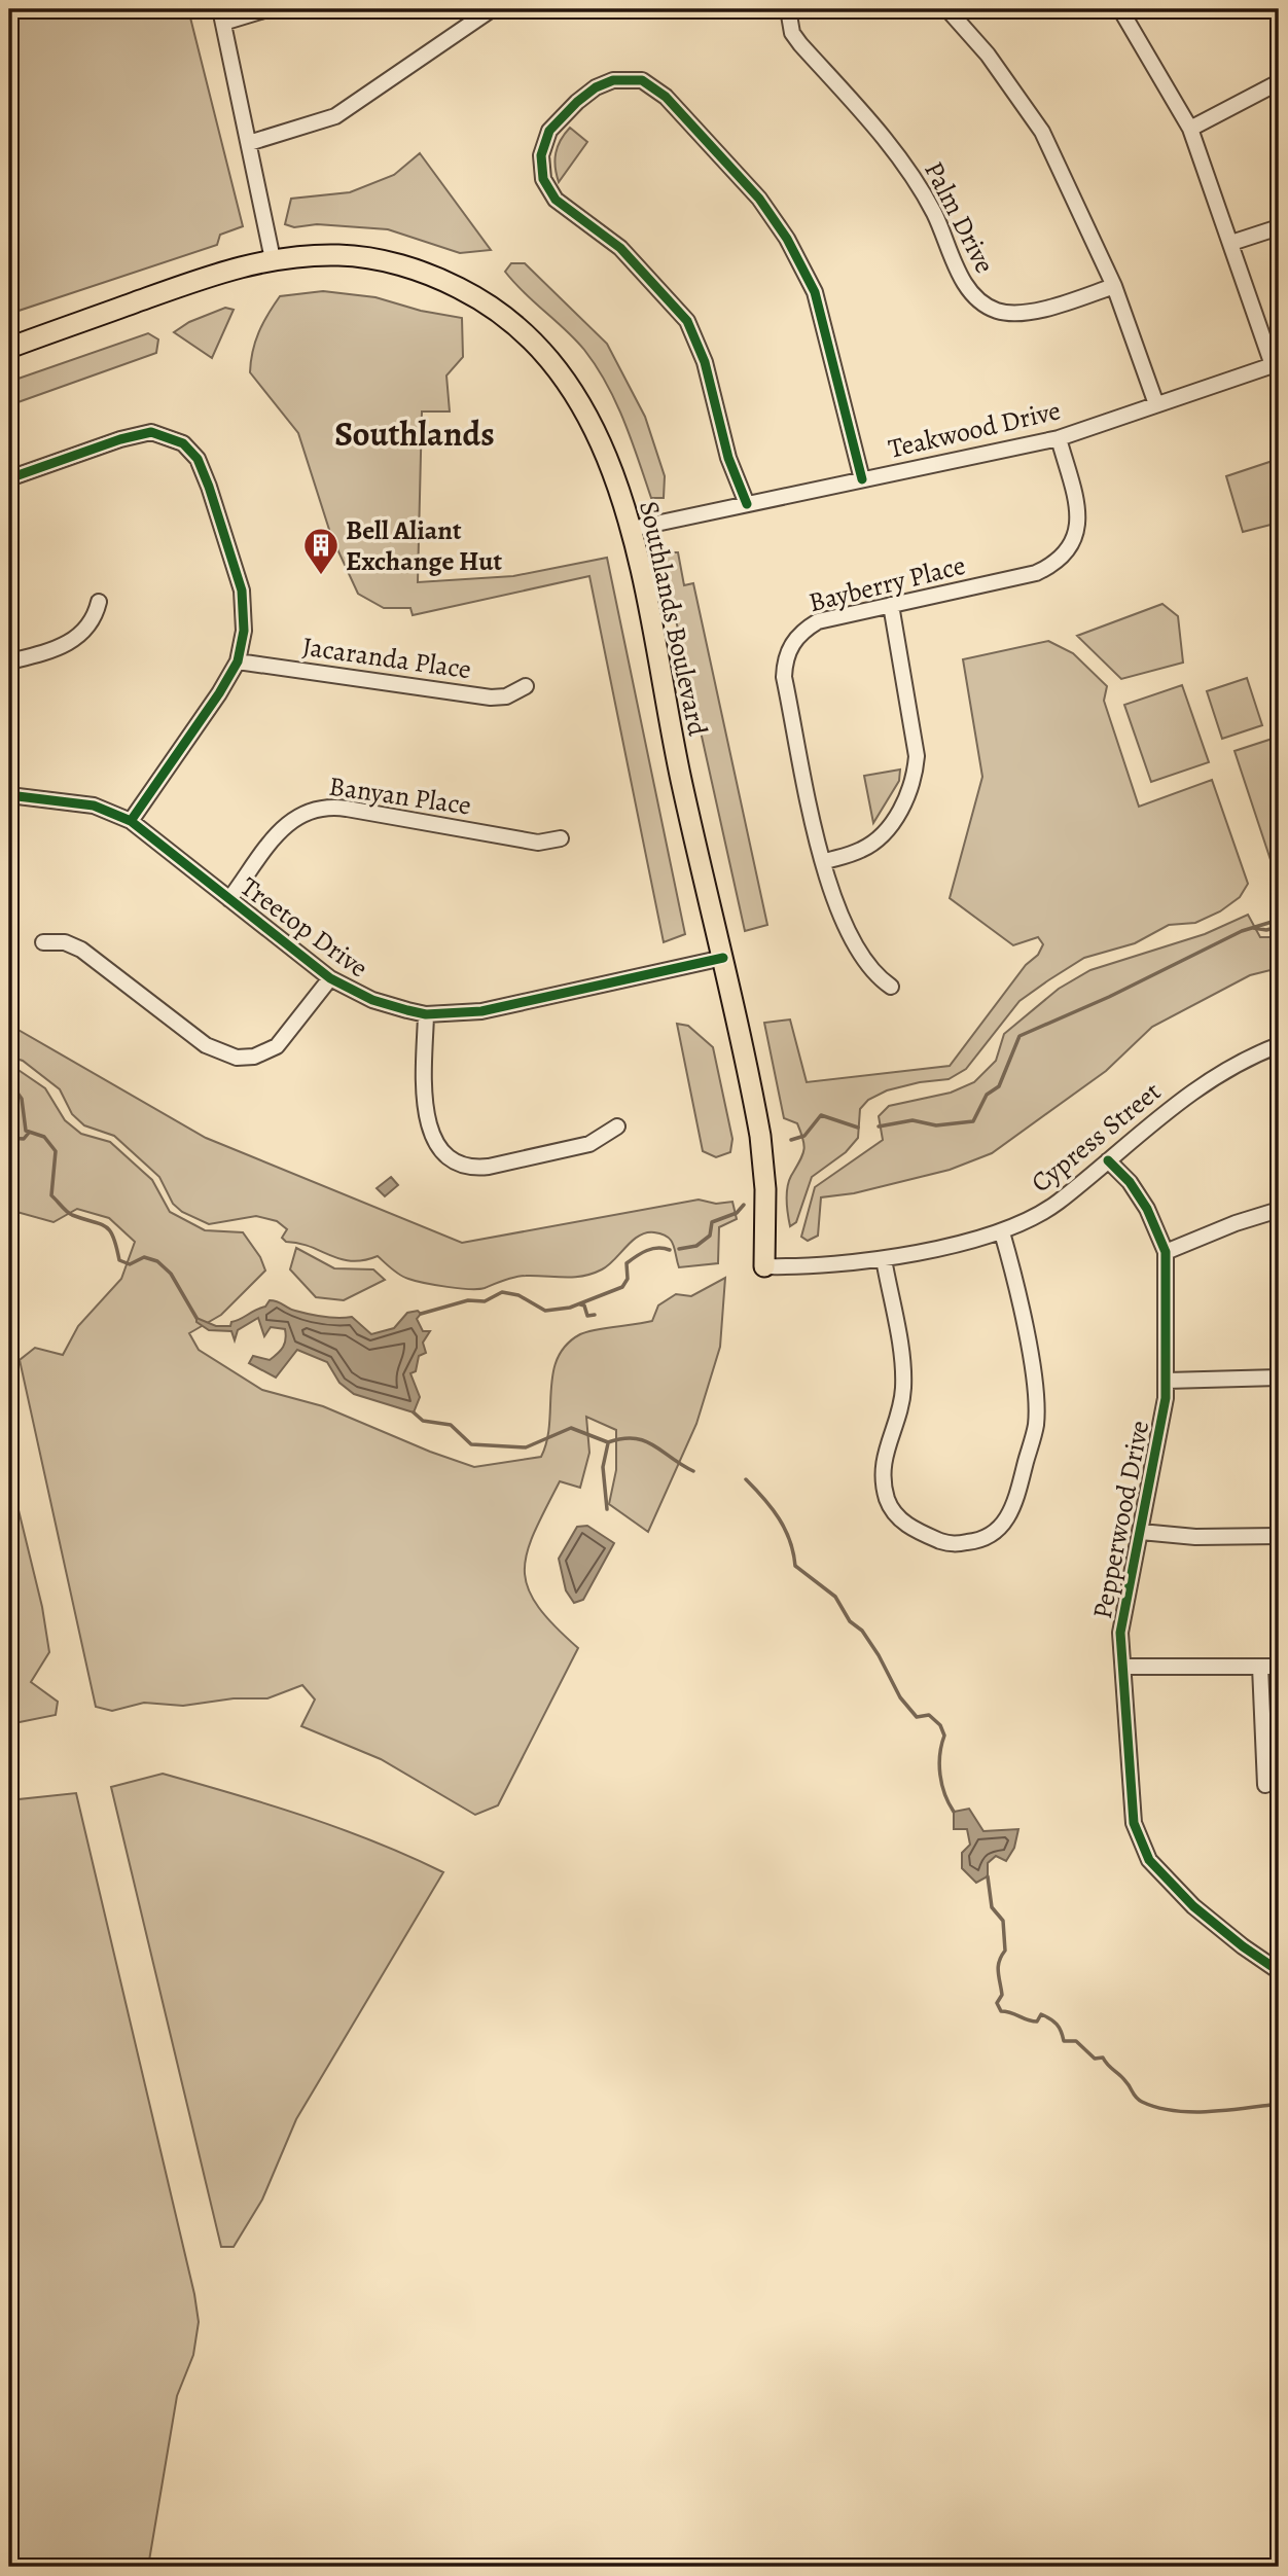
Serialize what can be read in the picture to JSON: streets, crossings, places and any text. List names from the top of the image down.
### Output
{
  "streets": {
    "main road": ["Southlands Boulevard"],
    "street": [
      "Palm Drive",
      "Teakwood Drive",
      "Bayberry Place",
      "Jacaranda Place",
      "Banyan Place",
      "Treetop Drive",
      "Cypress Street",
      "Pepperwood Drive"
    ]
  },
  "crossings": [
    ["Teakwood Drive", "Bayberry Place"],
    ["Teakwood Drive", "Southlands Boulevard"],
    ["Southlands Boulevard", "Treetop Drive"],
    ["Southlands Boulevard", "Cypress Street"],
    ["Banyan Place", "Treetop Drive"],
    ["Cypress Street", "Pepperwood Drive"]
  ],
  "districts": ["Southlands"],
  "places": {
    "building": ["Bell Aliant Exchange Hut"]
  }
}
